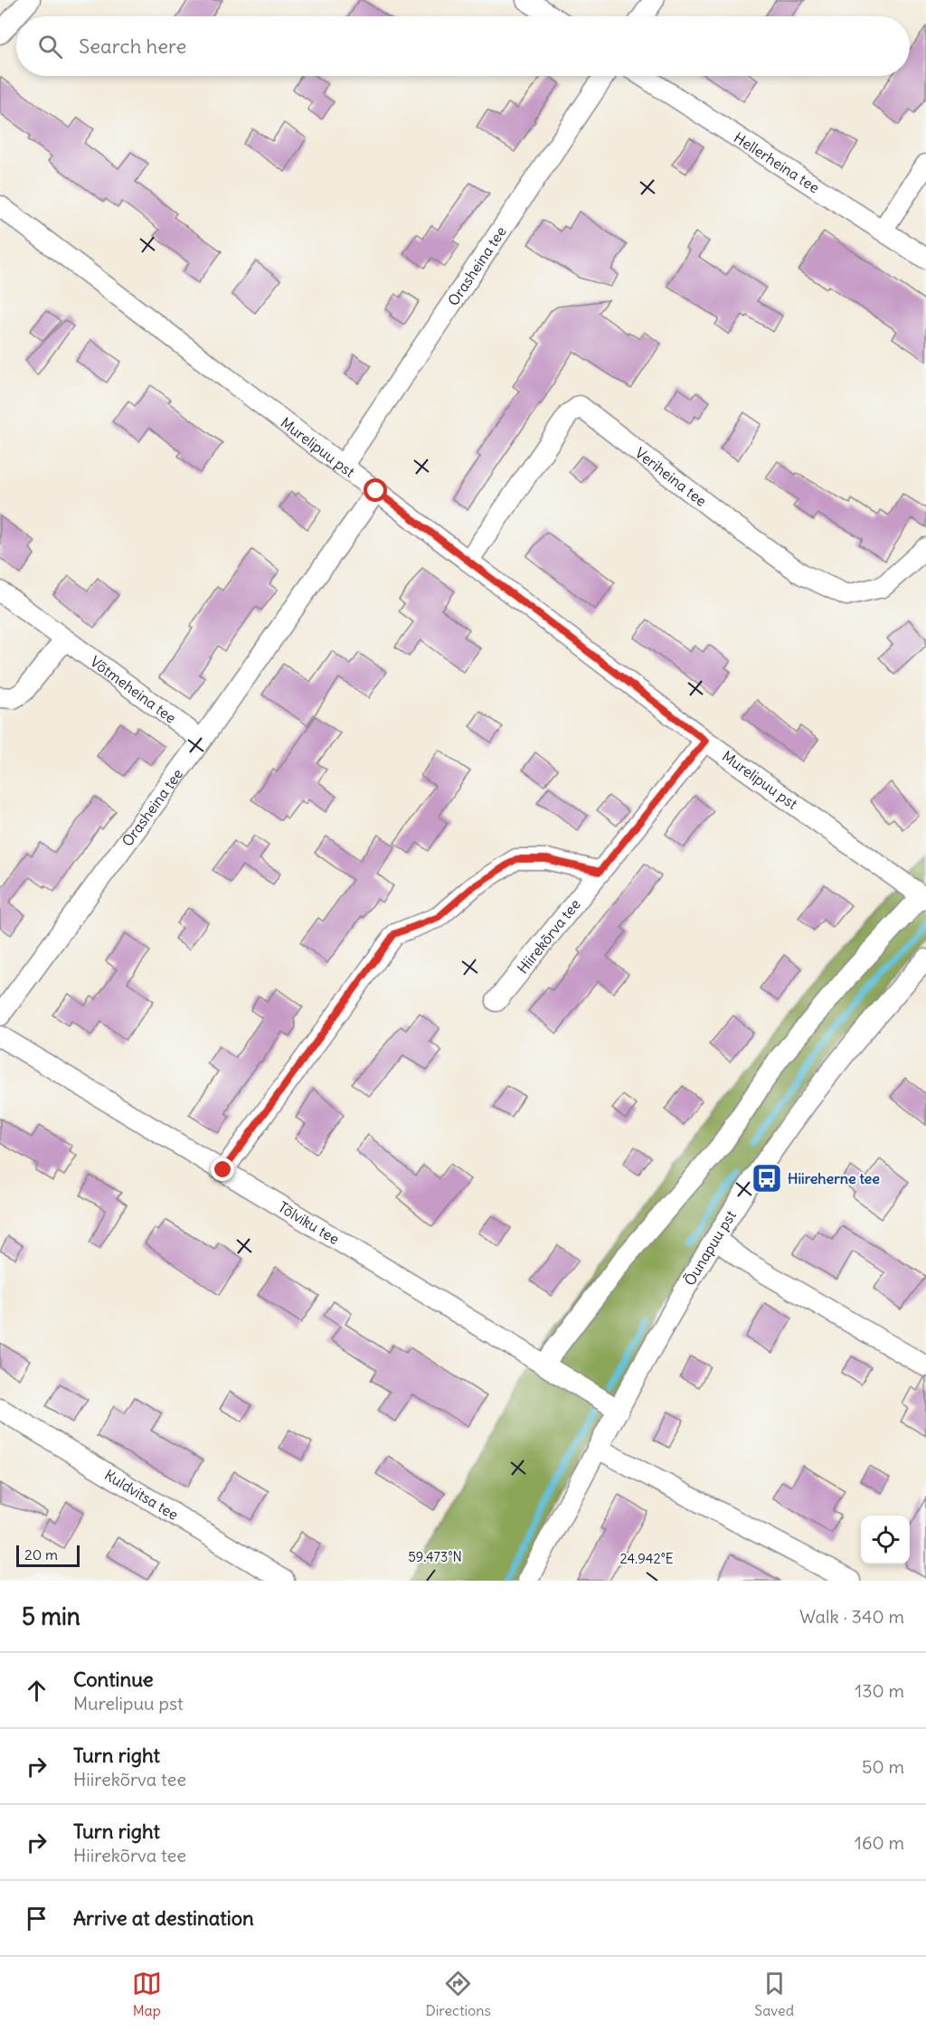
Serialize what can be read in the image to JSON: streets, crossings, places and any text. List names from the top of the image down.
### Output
{
  "streets": {
    "street": [
      "Hellerheina tee",
      "Orasheina tee",
      "Murelipuu pst",
      "Veriheina tee",
      "Võtmeheina tee",
      "Hiirekõrva tee",
      "Tõlviku tee",
      "Õunapuu pst",
      "Kuldvitsa tee"
    ]
  },
  "crossings": [
    ["Orasheina tee", "Murelipuu pst"],
    ["Orasheina tee", "Võtmeheina tee"],
    ["Murelipuu pst", "Veriheina tee"],
    ["Murelipuu pst", "Hiirekõrva tee"],
    ["Tõlviku tee", "Õunapuu pst"]
  ],
  "places": {
    "bus stop": ["Hiireherne tee"]
  },
  "scale_bar": "20 m",
  "page": {
    "search": "Search here",
    "scale": "20 m",
    "heading": ["5 min", "Walk · 340 m"],
    "list": [
      ["Continue", "Murelipuu pst", "130 m"],
      ["Turn right", "Hiirekõrva tee", "50 m"],
      ["Turn right", "Hiirekõrva tee", "160 m"],
      "Arrive at destination"
    ],
    "nav": ["Map", "Directions", "Saved"]
  },
  "coordinates": ["59.473°N", "24.942°E"]
}
